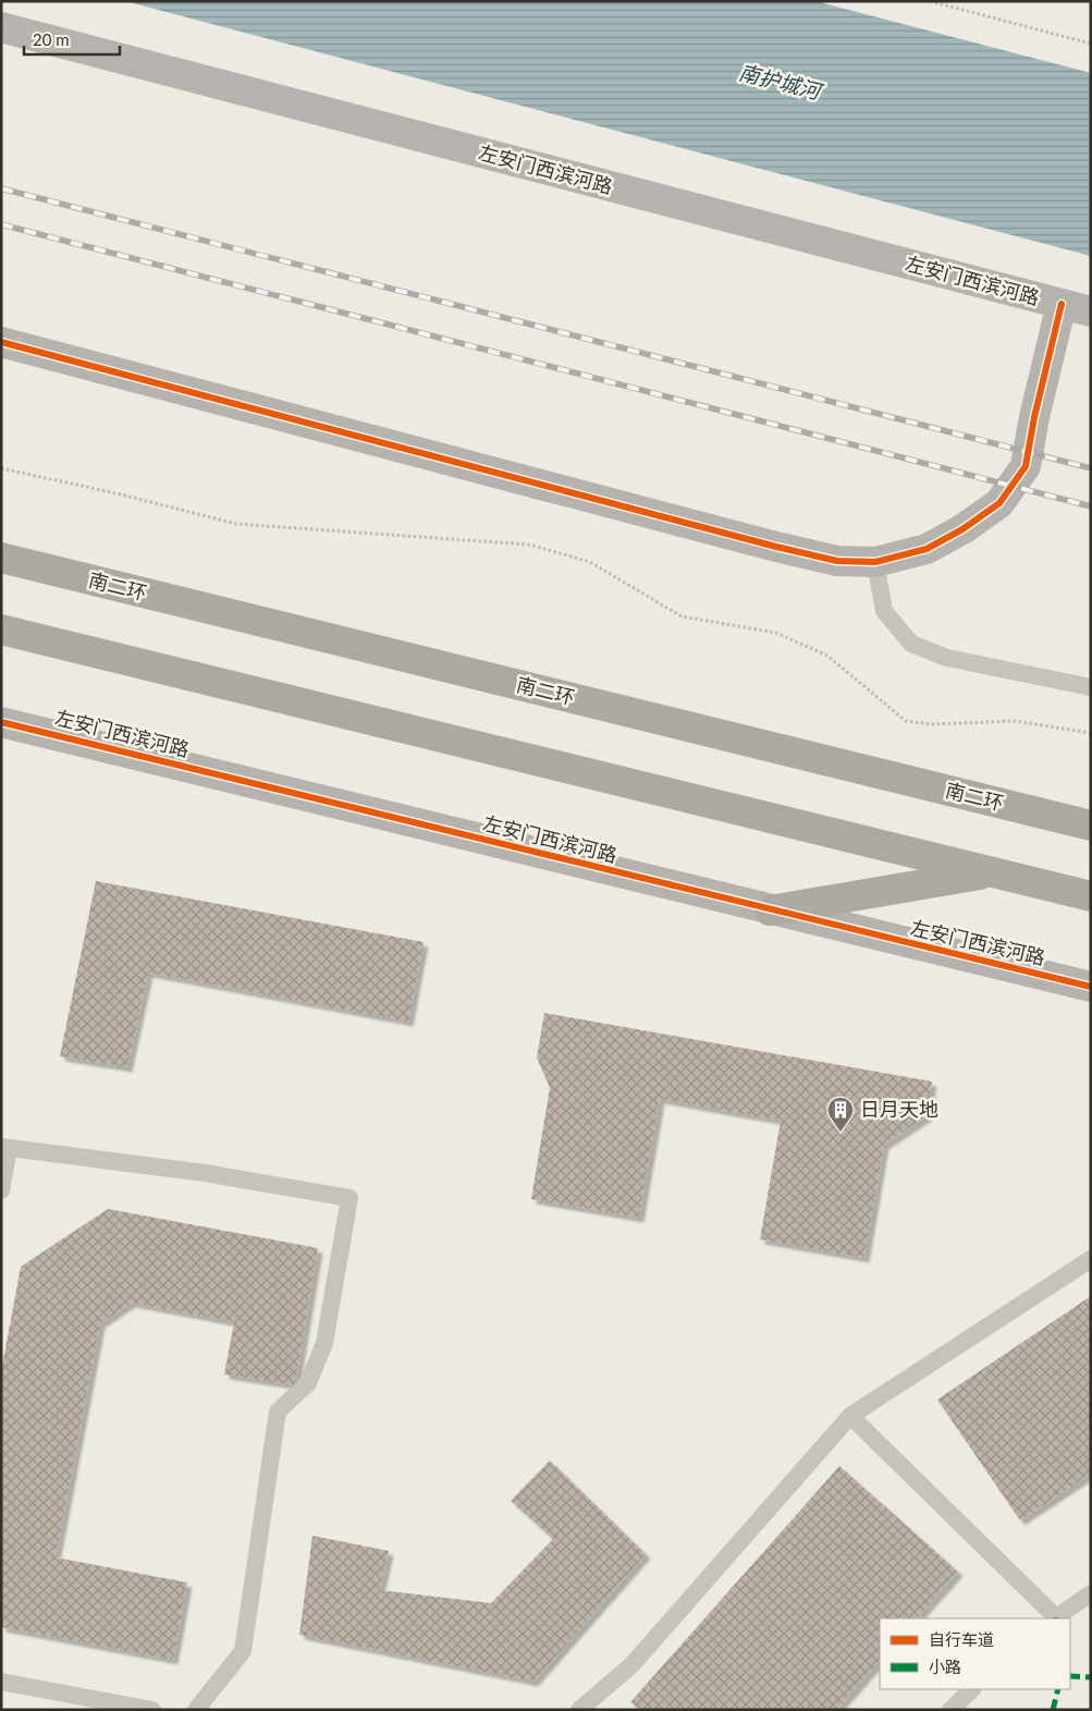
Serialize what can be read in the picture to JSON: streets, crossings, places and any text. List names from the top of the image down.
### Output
{
  "streets": {
    "highway": ["南二环"],
    "street": ["左安门西滨河路"]
  },
  "water": ["南护城河"],
  "places": {
    "building": ["日月天地"]
  },
  "legend": ["自行车道", "小路"],
  "scale_bar": "20 m"
}
